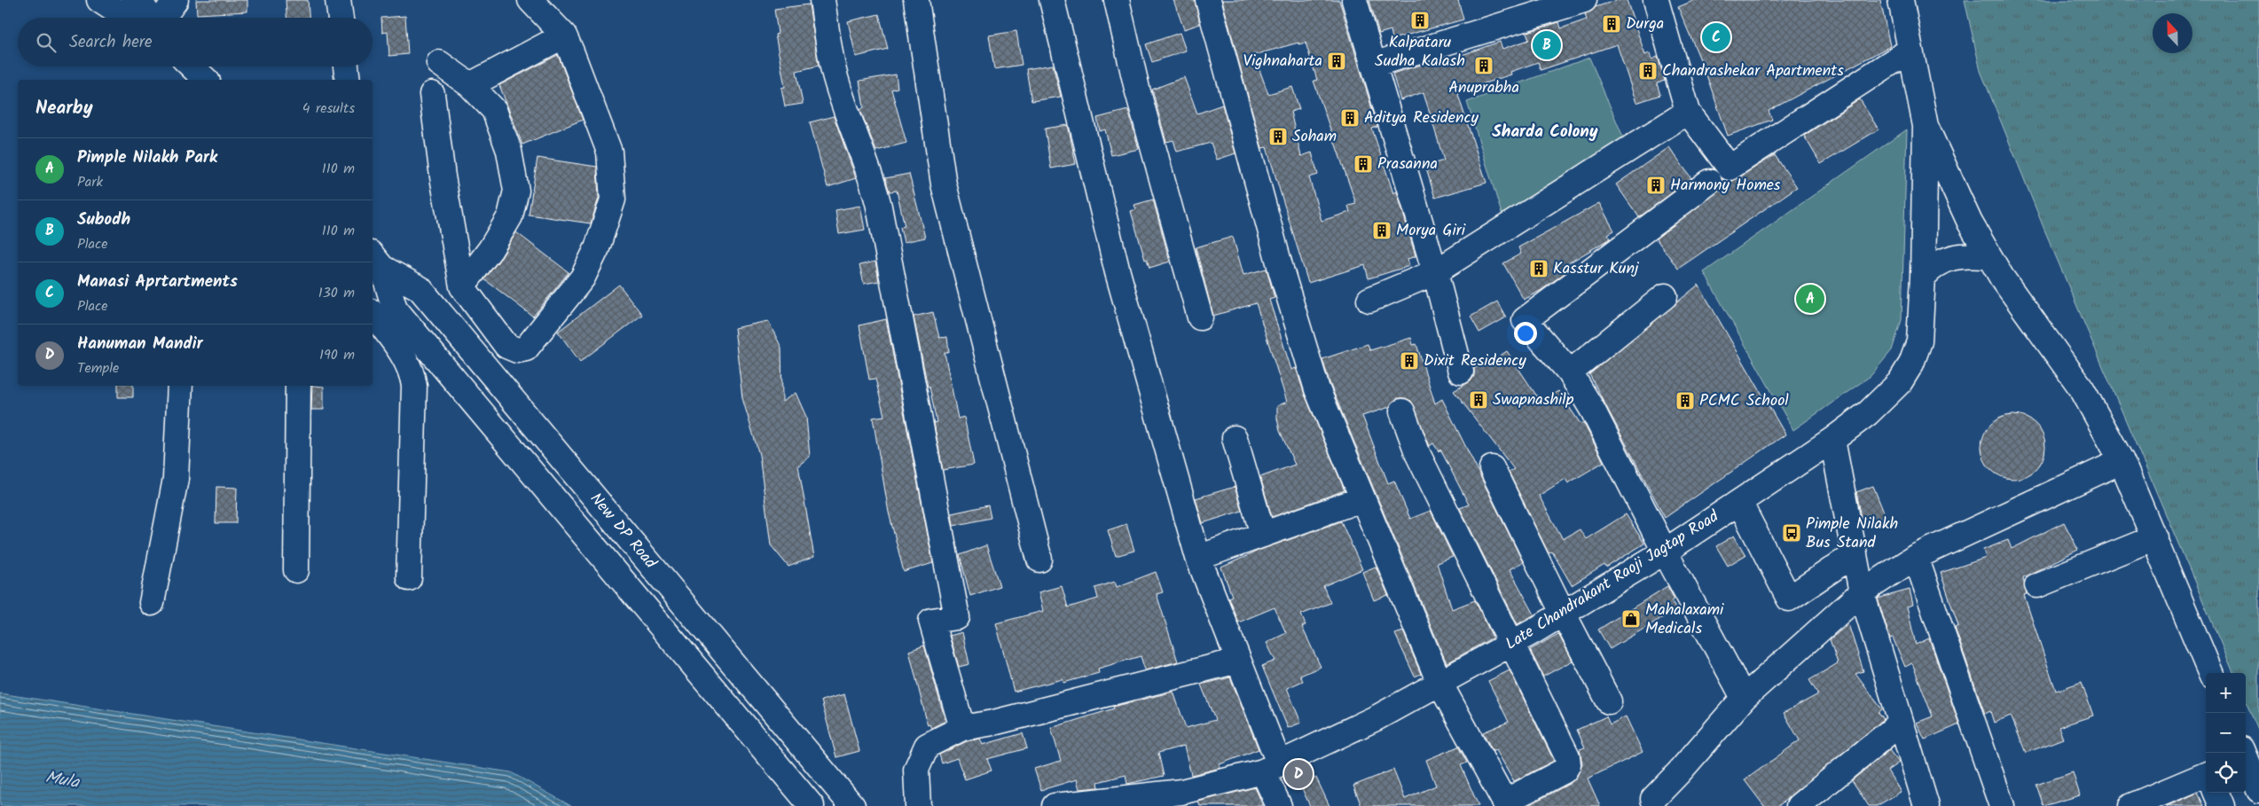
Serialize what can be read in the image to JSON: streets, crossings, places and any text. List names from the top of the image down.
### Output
{
  "streets": {
    "street": ["New DP Road", "Late Chandrakant Raoji Jagtap Road"]
  },
  "districts": ["Sharda Colony"],
  "water": ["Mula"],
  "places": {
    "building": [
      "Kalpataru Sudha Kalash",
      "Durga",
      "Vighnaharta",
      "Anuprabha",
      "Chandrashekar Apartments",
      "Aditya Residency",
      "Soham",
      "Prasanna",
      "Harmony Homes",
      "Morya Giri",
      "Kasstur Kunj",
      "Dixit Residency",
      "Swapnashilp",
      "PCMC School"
    ],
    "bus stop": ["Pimple Nilakh Bus Stand"],
    "shop": ["Mahalaxami Medicals"]
  },
  "north": "top",
  "page": {
    "search": "Search here",
    "pins": [
      "C",
      "B",
      "A",
      "D"
    ],
    "heading": ["Nearby", "4 results"],
    "list": [
      {
        "mark": "A",
        "name": "Pimple Nilakh Park",
        "note": "Park",
        "value": "110 m"
      },
      {
        "mark": "B",
        "name": "Subodh",
        "note": "Place",
        "value": "110 m"
      },
      {
        "mark": "C",
        "name": "Manasi Aprtartments",
        "note": "Place",
        "value": "130 m"
      },
      {
        "mark": "D",
        "name": "Hanuman Mandir",
        "note": "Temple",
        "value": "190 m"
      }
    ],
    "map_buttons": ["+", "−"]
  }
}
